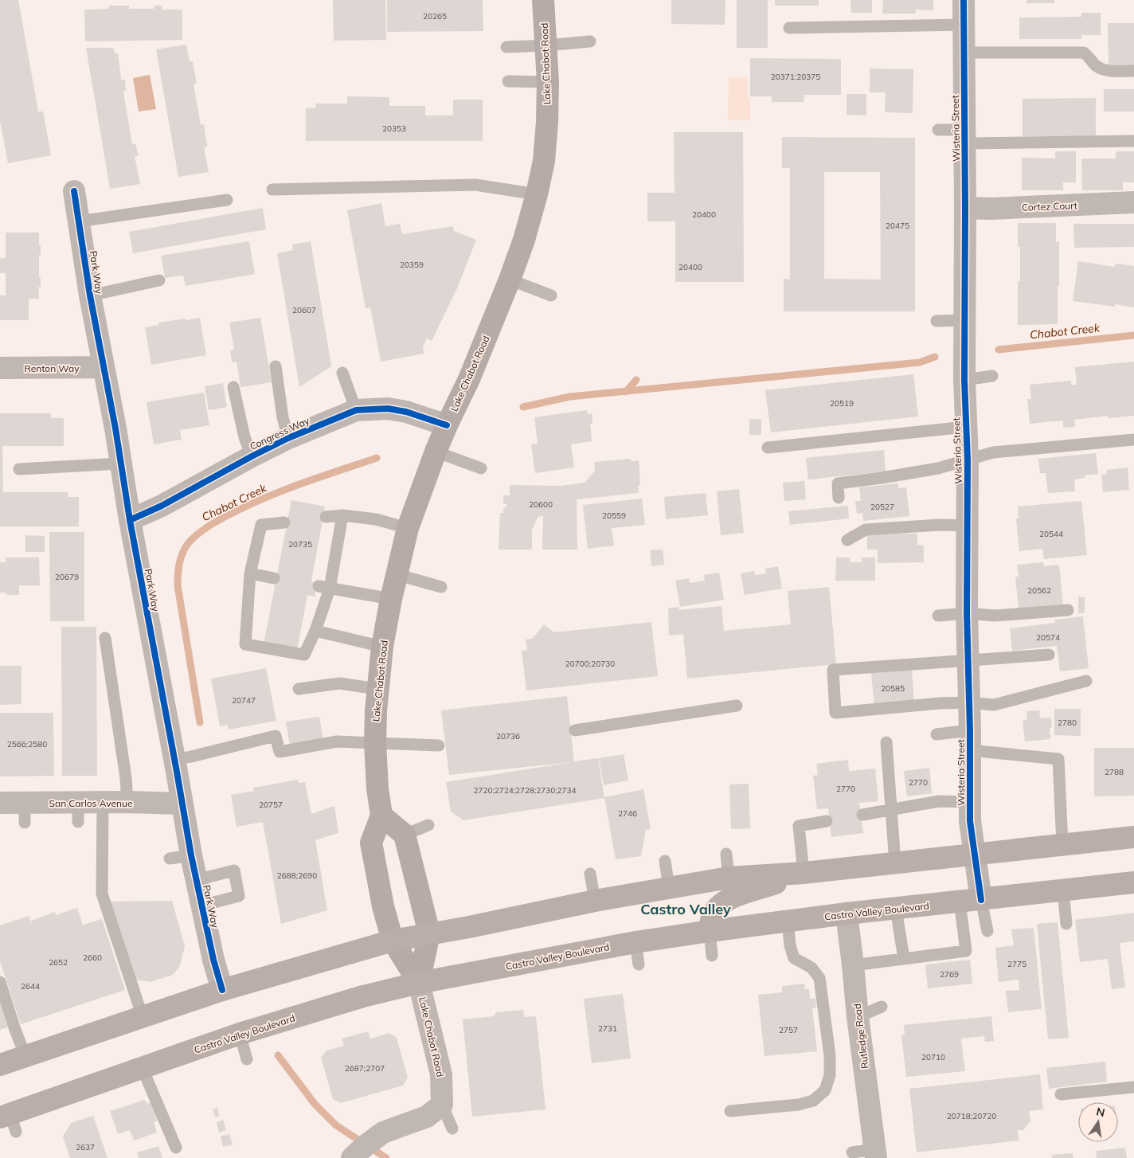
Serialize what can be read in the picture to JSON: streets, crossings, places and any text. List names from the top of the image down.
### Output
{
  "streets": {
    "main road": ["Lake Chabot Road", "Castro Valley Boulevard"],
    "street": [
      "Wisteria Street",
      "Cortez Court",
      "Park Way",
      "Renton Way",
      "Congress Way",
      "San Carlos Avenue",
      "Rutledge Road"
    ]
  },
  "crossings": [
    ["Lake Chabot Road", "Congress Way"],
    ["Lake Chabot Road", "Castro Valley Boulevard"],
    ["Wisteria Street", "Cortez Court"],
    ["Wisteria Street", "Castro Valley Boulevard"],
    ["Park Way", "Renton Way"],
    ["Park Way", "Congress Way"],
    ["Park Way", "San Carlos Avenue"],
    ["Castro Valley Boulevard", "Rutledge Road"]
  ],
  "districts": ["Castro Valley"],
  "water": ["Chabot Creek"],
  "house_numbers": [
    "20265",
    "20371;20375",
    "20353",
    "20400",
    "20475",
    "20359",
    "20400",
    "20607",
    "20519",
    "20600",
    "20527",
    "20559",
    "20544",
    "20735",
    "20679",
    "20562",
    "20574",
    "20700;20730",
    "20585",
    "20747",
    "2780",
    "20736",
    "2566;2580",
    "2788",
    "2770",
    "2770",
    "2720;2724;2728;2730;2734",
    "20757",
    "2746",
    "2688;2690",
    "2660",
    "2652",
    "2775",
    "2769",
    "2644",
    "2731",
    "2757",
    "20710",
    "2687;2707",
    "20718;20720",
    "2637"
  ],
  "north": "top"
}
